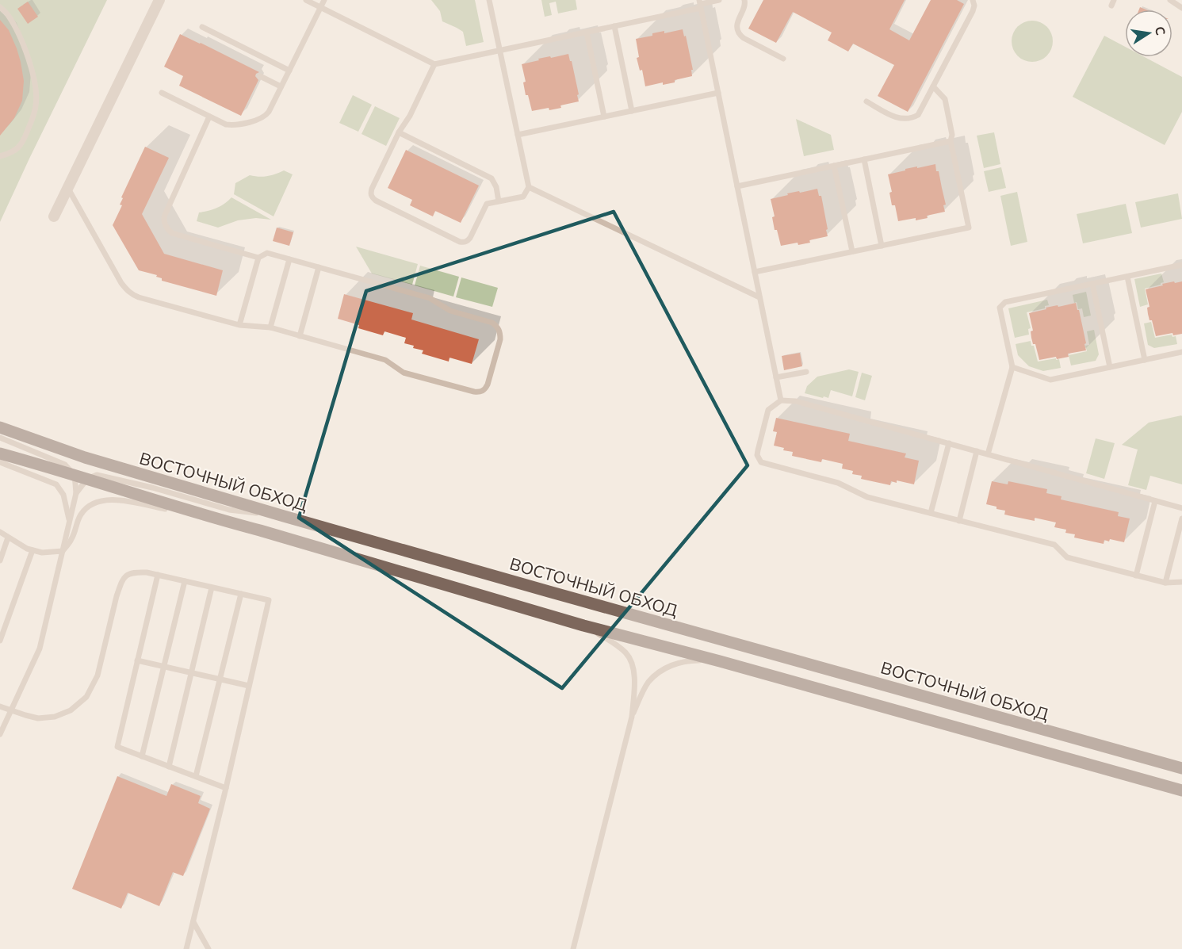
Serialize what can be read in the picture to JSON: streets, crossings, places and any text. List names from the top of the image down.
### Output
{
  "streets": {
    "main road": ["ВОСТОЧНЫЙ ОБХОД"]
  },
  "north": "right"
}
